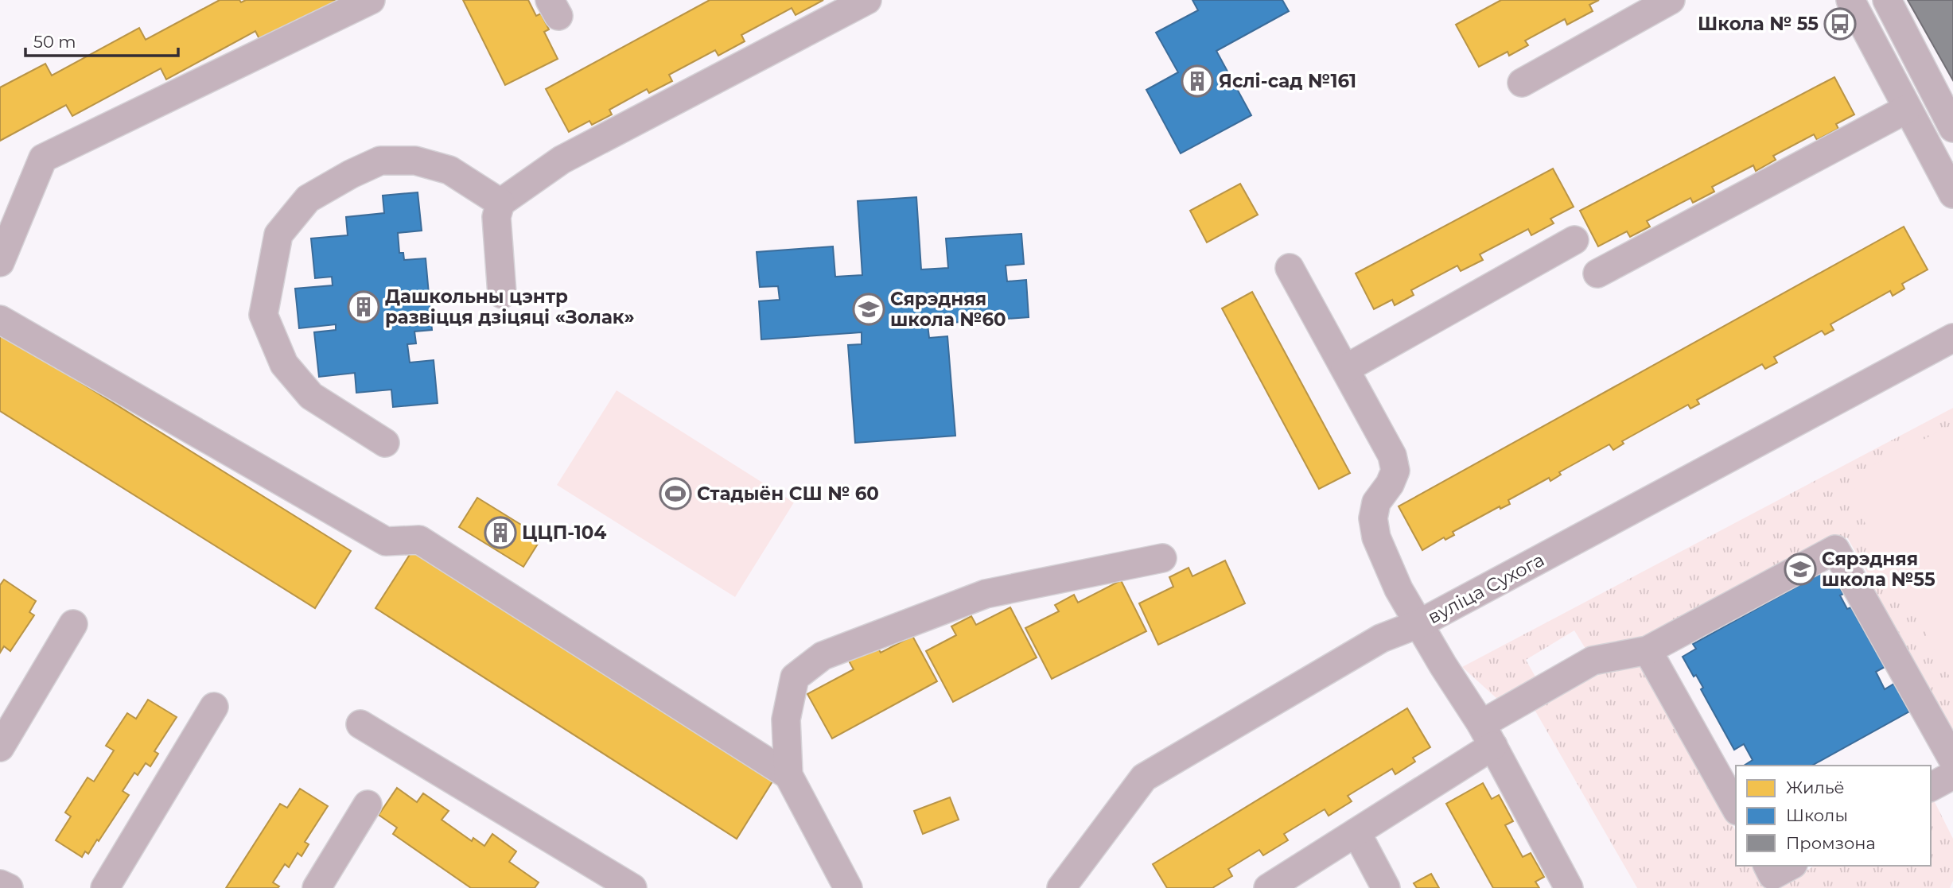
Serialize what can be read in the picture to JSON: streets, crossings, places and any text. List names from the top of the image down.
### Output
{
  "streets": {
    "street": ["вуліца Сухога"]
  },
  "places": {
    "bus stop": ["Школа № 55"],
    "building": ["Яслі-сад №161", "Дашкольны цэнтр развіцця дзіцяці «Золак»", "ЦЦП-104"],
    "school or university": ["Сярэдняя школа №60", "Сярэдняя школа №55"],
    "sports": ["Стадыён СШ № 60"]
  },
  "legend": ["Жильё", "Школы", "Промзона"],
  "scale_bar": "50 m"
}
